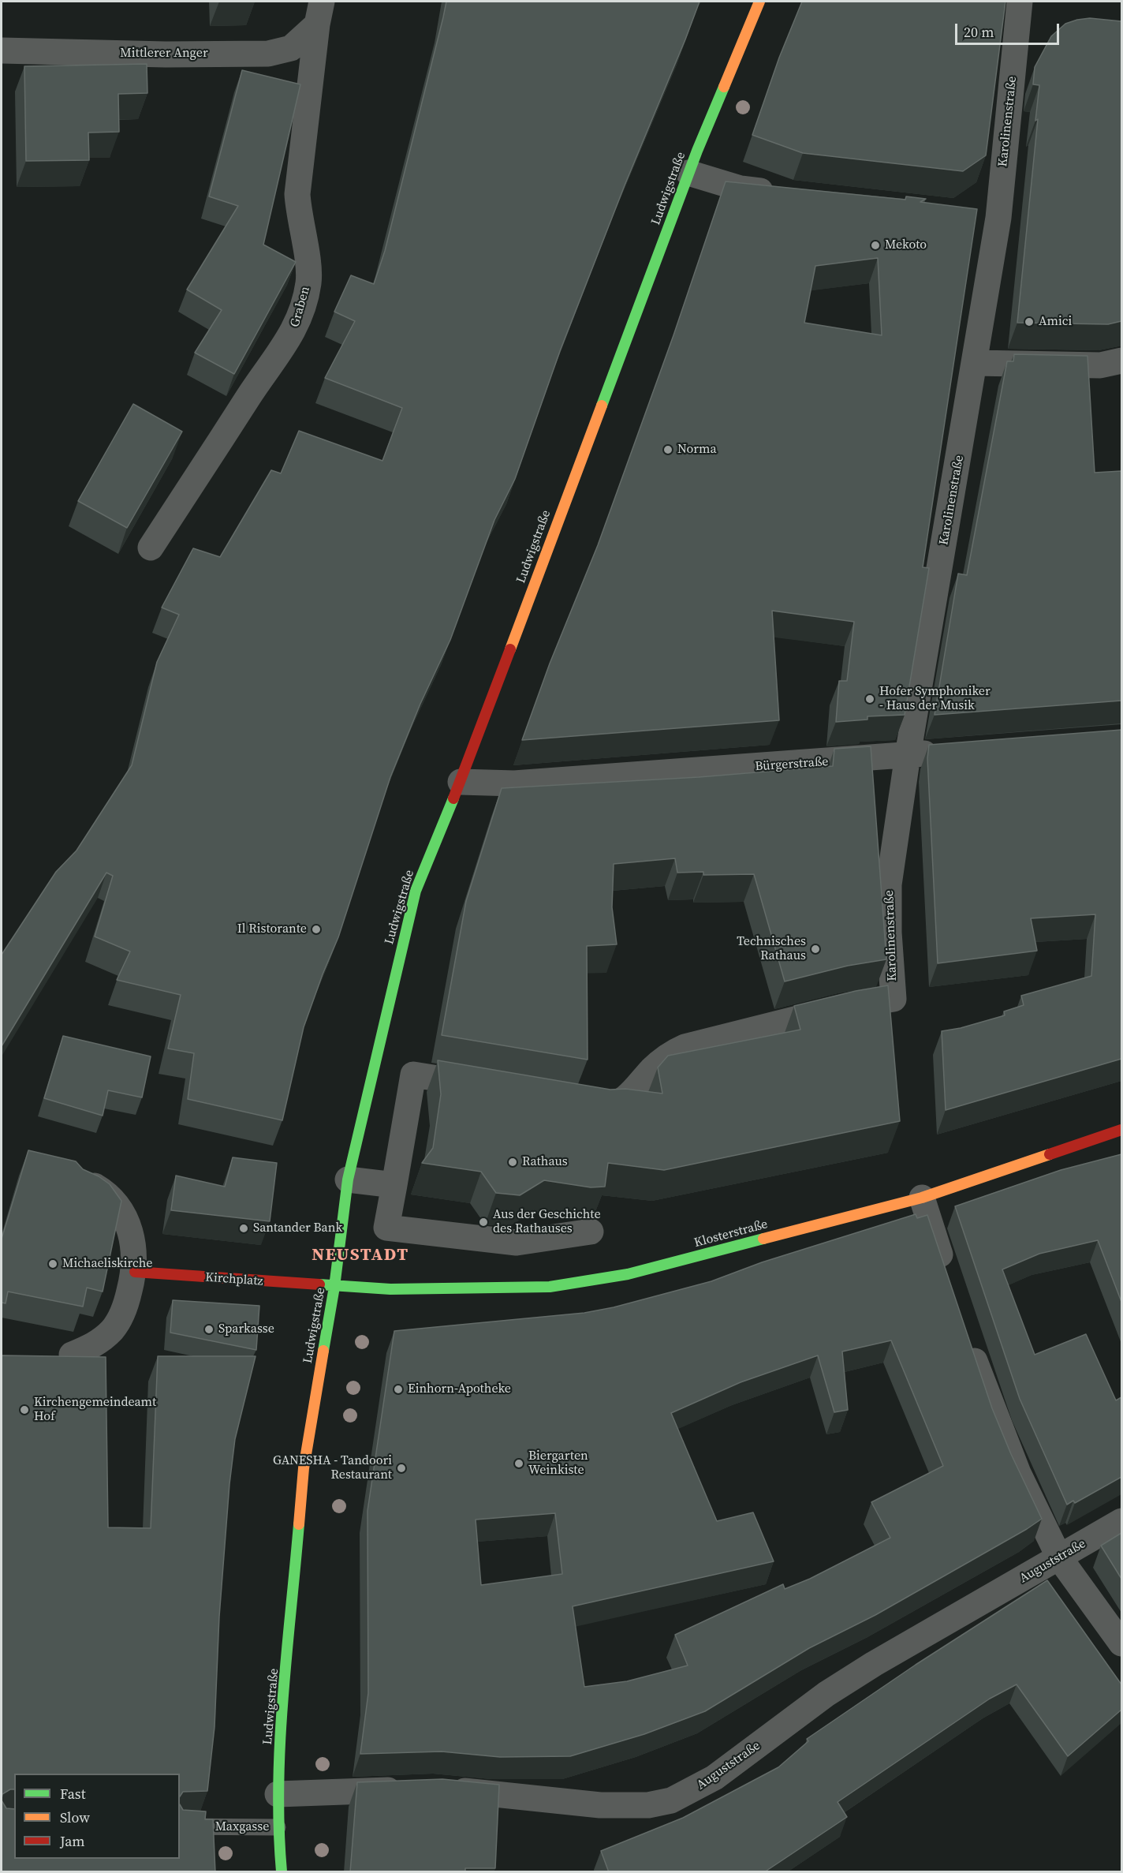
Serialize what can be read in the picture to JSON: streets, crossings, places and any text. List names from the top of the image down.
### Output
{
  "streets": {
    "street": [
      "Mittlerer Anger",
      "Karolinenstraße",
      "Ludwigstraße",
      "Graben",
      "Bürgerstraße",
      "Klosterstraße",
      "Kirchplatz",
      "Auguststraße"
    ],
    "lane": ["Maxgasse"]
  },
  "crossings": [
    ["Mittlerer Anger", "Graben"],
    ["Karolinenstraße", "Bürgerstraße"],
    ["Ludwigstraße", "Bürgerstraße"],
    ["Ludwigstraße", "Klosterstraße"],
    ["Ludwigstraße", "Kirchplatz"],
    ["Ludwigstraße", "Maxgasse"],
    ["Klosterstraße", "Kirchplatz"]
  ],
  "districts": ["NEUSTADT"],
  "places": [
    "Mekoto",
    "Amici",
    "Norma",
    "Hofer Symphoniker - Haus der Musik",
    "Il Ristorante",
    "Technisches Rathaus",
    "Rathaus",
    "Aus der Geschichte des Rathauses",
    "Santander Bank",
    "Michaeliskirche",
    "Sparkasse",
    "Einhorn-Apotheke",
    "Kirchengemeindeamt Hof",
    "Biergarten Weinkiste",
    "GANESHA - Tandoori Restaurant"
  ],
  "legend": ["Fast", "Slow", "Jam"],
  "scale_bar": "20 m"
}
